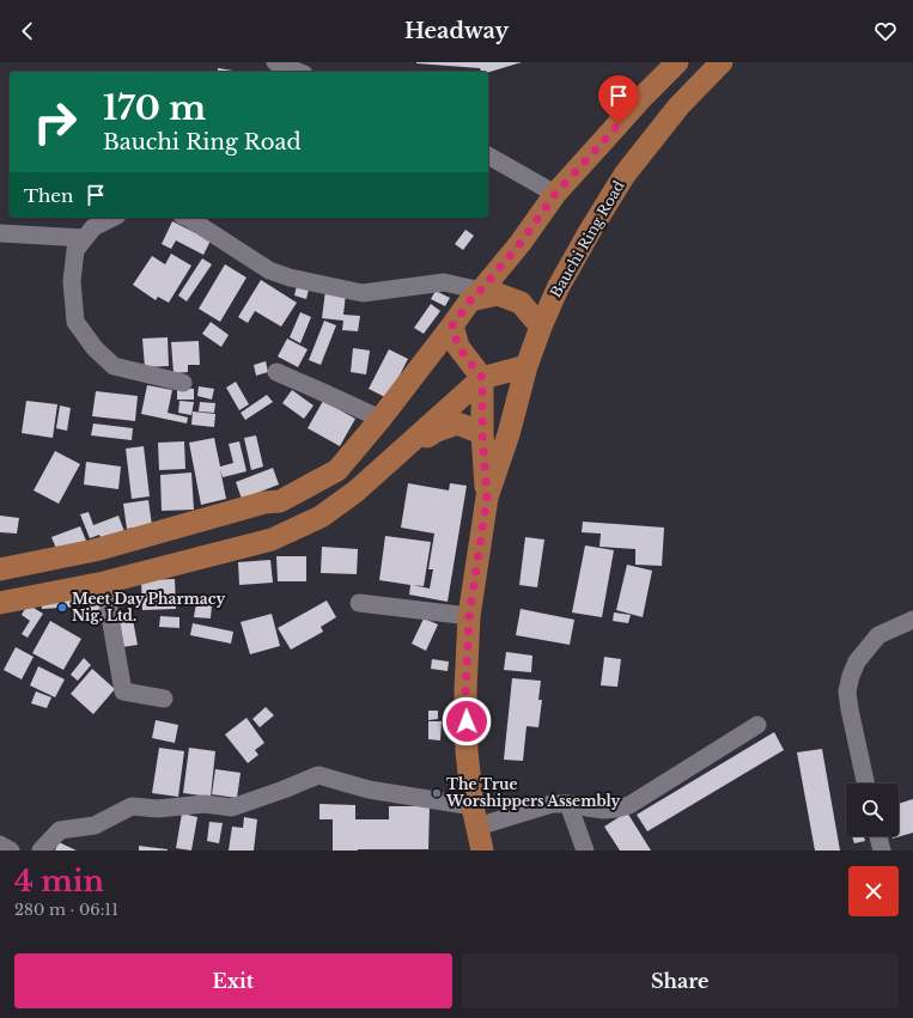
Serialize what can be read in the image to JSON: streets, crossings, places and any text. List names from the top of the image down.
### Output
{
  "streets": {
    "main road": ["Bauchi Ring Road"]
  },
  "places": ["Meet Day Pharmacy Nig. Ltd.", "The True Worshippers Assembly"],
  "page": {
    "header": "Headway",
    "turn": ["170 m", "Bauchi Ring Road"],
    "then": "Then",
    "heading": ["4 min", "280 m · 06:11"],
    "buttons": ["Exit", "Share"]
  }
}
